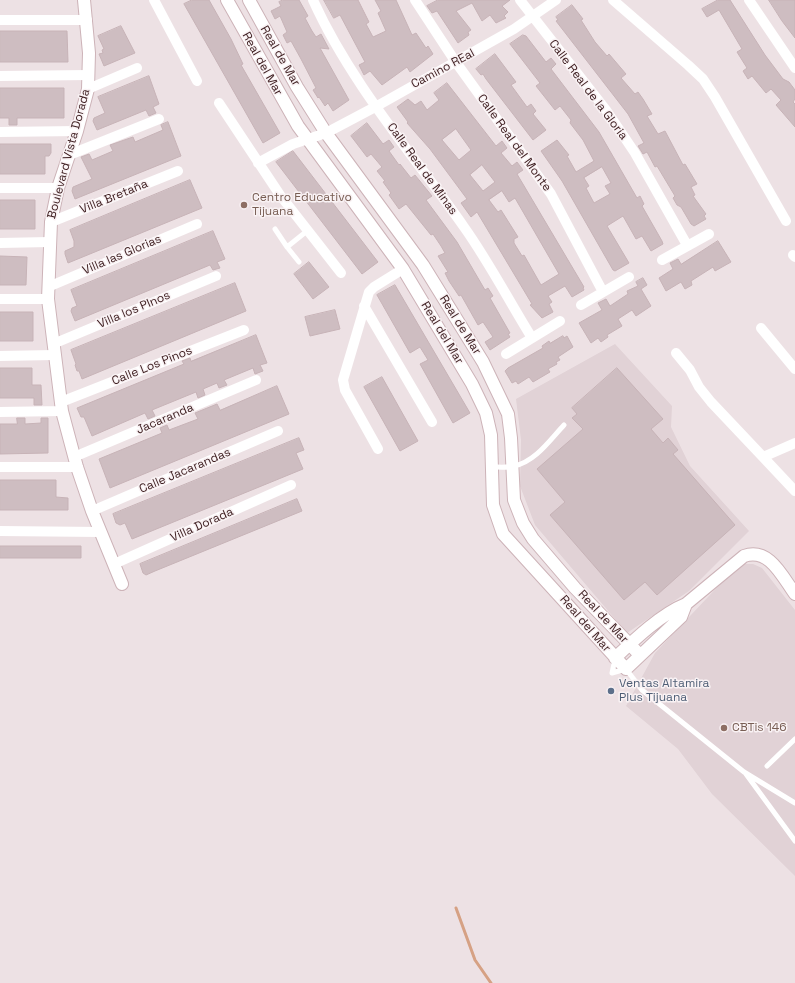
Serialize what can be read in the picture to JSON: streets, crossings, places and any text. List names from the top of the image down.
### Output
{
  "streets": {
    "street": [
      "Real de Mar",
      "Real del Mar",
      "Camino REal",
      "Calle Real de la Gloria",
      "Calle Real del Monte",
      "Boulevard Vista Dorada",
      "Calle Real de Minas",
      "Villa Bretaña",
      "Villa las Glorias",
      "Villa los PInos",
      "Calle Los Pinos",
      "Jacaranda",
      "Calle Jacarandas",
      "Villa Dorada"
    ]
  },
  "crossings": [
    ["Real de Mar", "Camino REal"],
    ["Real del Mar", "Camino REal"],
    ["Camino REal", "Calle Real de la Gloria"],
    ["Camino REal", "Calle Real del Monte"],
    ["Camino REal", "Calle Real de Minas"],
    ["Boulevard Vista Dorada", "Villa Bretaña"],
    ["Boulevard Vista Dorada", "Villa las Glorias"],
    ["Boulevard Vista Dorada", "Villa los PInos"],
    ["Boulevard Vista Dorada", "Calle Los Pinos"],
    ["Boulevard Vista Dorada", "Jacaranda"],
    ["Boulevard Vista Dorada", "Calle Jacarandas"],
    ["Boulevard Vista Dorada", "Villa Dorada"]
  ],
  "places": ["Centro Educativo Tijuana", "Ventas Altamira Plus Tijuana", "CBTis 146"]
}
